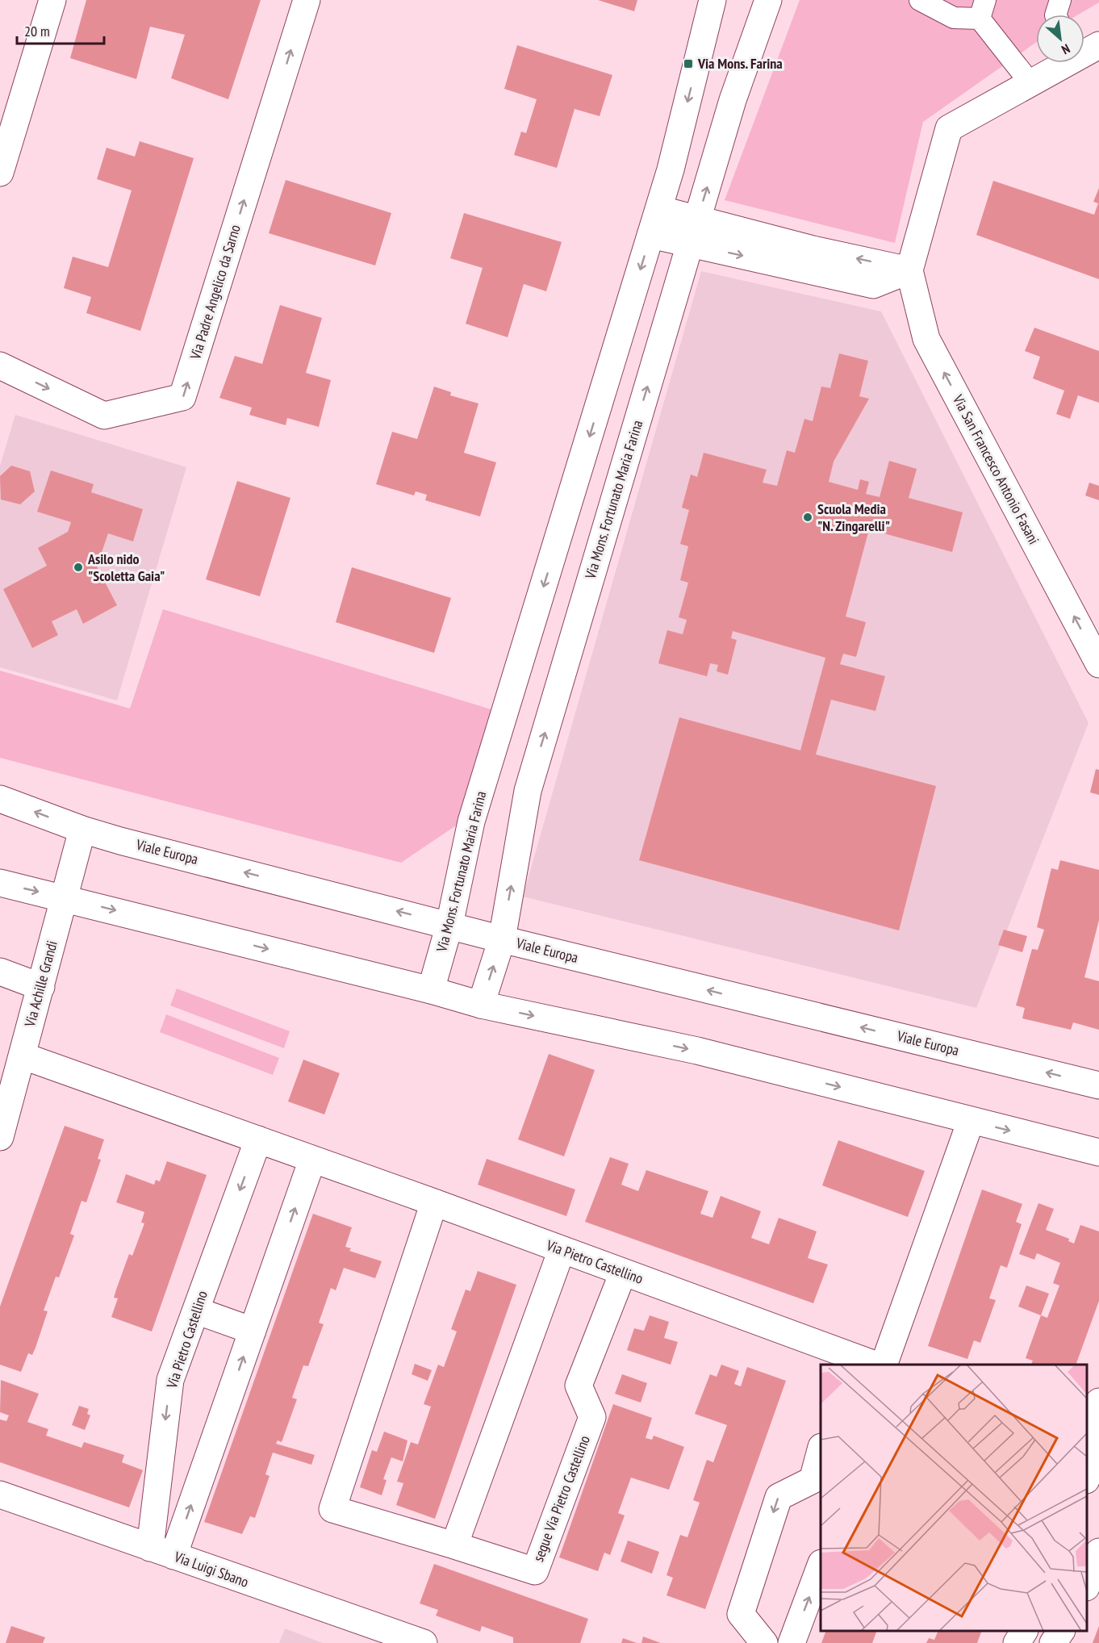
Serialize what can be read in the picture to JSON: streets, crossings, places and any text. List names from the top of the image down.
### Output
{
  "streets": {
    "street": [
      "Via Padre Angelico da Sarno",
      "Via San Francesco Antonio Fasani",
      "Via Mons. Fortunato Maria Farina",
      "Viale Europa",
      "Via Achille Grandi",
      "Via Pietro Castellino",
      "segue Via Pietro Castellino",
      "Via Luigi Sbano"
    ]
  },
  "crossings": [
    ["Via Mons. Fortunato Maria Farina", "Viale Europa"],
    ["Viale Europa", "Via Achille Grandi"],
    ["Via Achille Grandi", "Via Pietro Castellino"],
    ["Via Pietro Castellino", "segue Via Pietro Castellino"],
    ["Via Pietro Castellino", "Via Luigi Sbano"]
  ],
  "one_way": ["Via San Francesco Antonio Fasani"],
  "places": {
    "transit": ["Via Mons. Farina"],
    "other": ["Scuola Media \"N. Zingarelli\"", "Asilo nido \"Scoletta Gaia\""]
  },
  "scale_bar": "20 m",
  "north": "bottom right"
}
